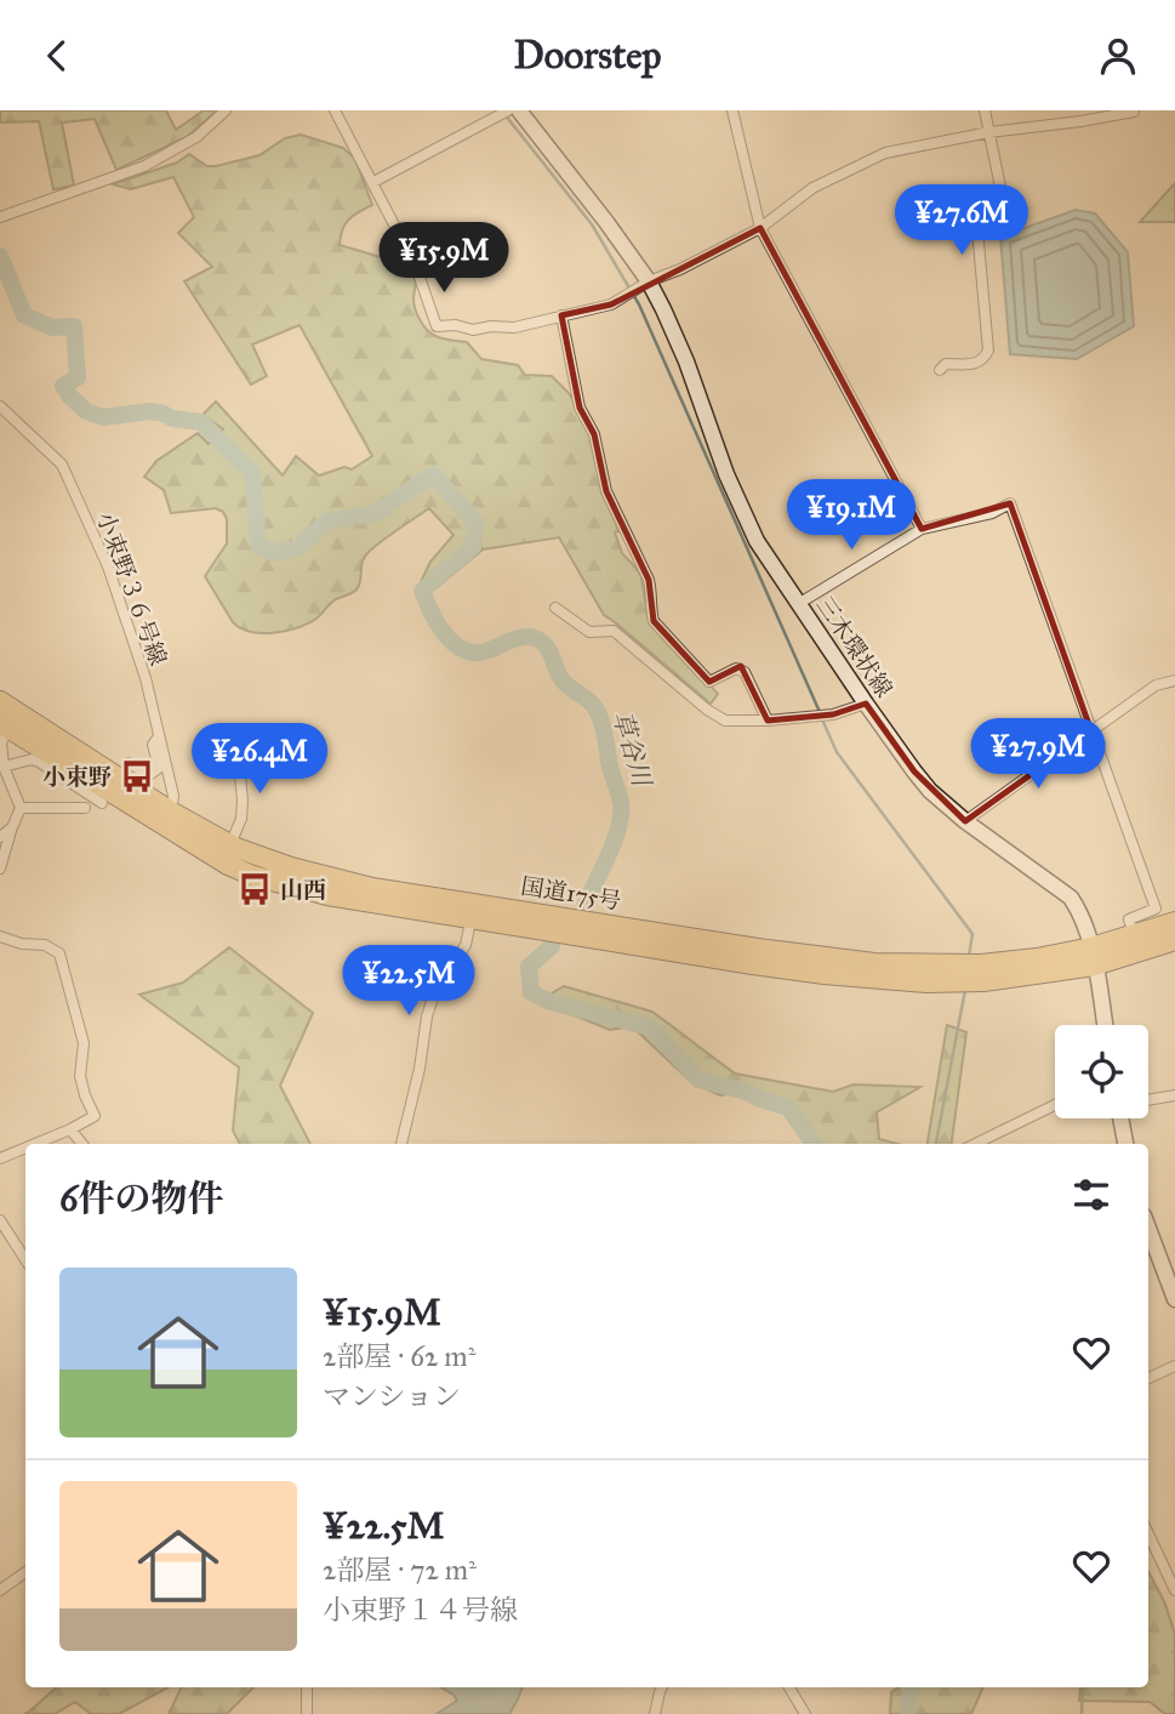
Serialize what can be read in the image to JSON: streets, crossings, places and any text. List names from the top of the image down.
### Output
{
  "streets": {
    "highway": ["国道175号"],
    "main road": ["三木環状線"],
    "street": ["小束野３６号線"]
  },
  "crossings": [
    ["小束野３６号線", "国道175号"],
    ["三木環状線", "国道175号"]
  ],
  "water": ["草谷川"],
  "places": {
    "bus stop": ["小束野", "山西"]
  },
  "page": {
    "header": "Doorstep",
    "price": [
      "¥27.6M",
      "¥15.9M",
      "¥19.1M",
      "¥27.9M",
      "¥26.4M",
      "¥22.5M"
    ],
    "heading": "6件の物件",
    "list": [
      {
        "name": "¥15.9M",
        "note": "2部屋 · 62 m² · マンション"
      },
      {
        "name": "¥22.5M",
        "note": "2部屋 · 72 m² · 小束野１４号線"
      }
    ]
  }
}
